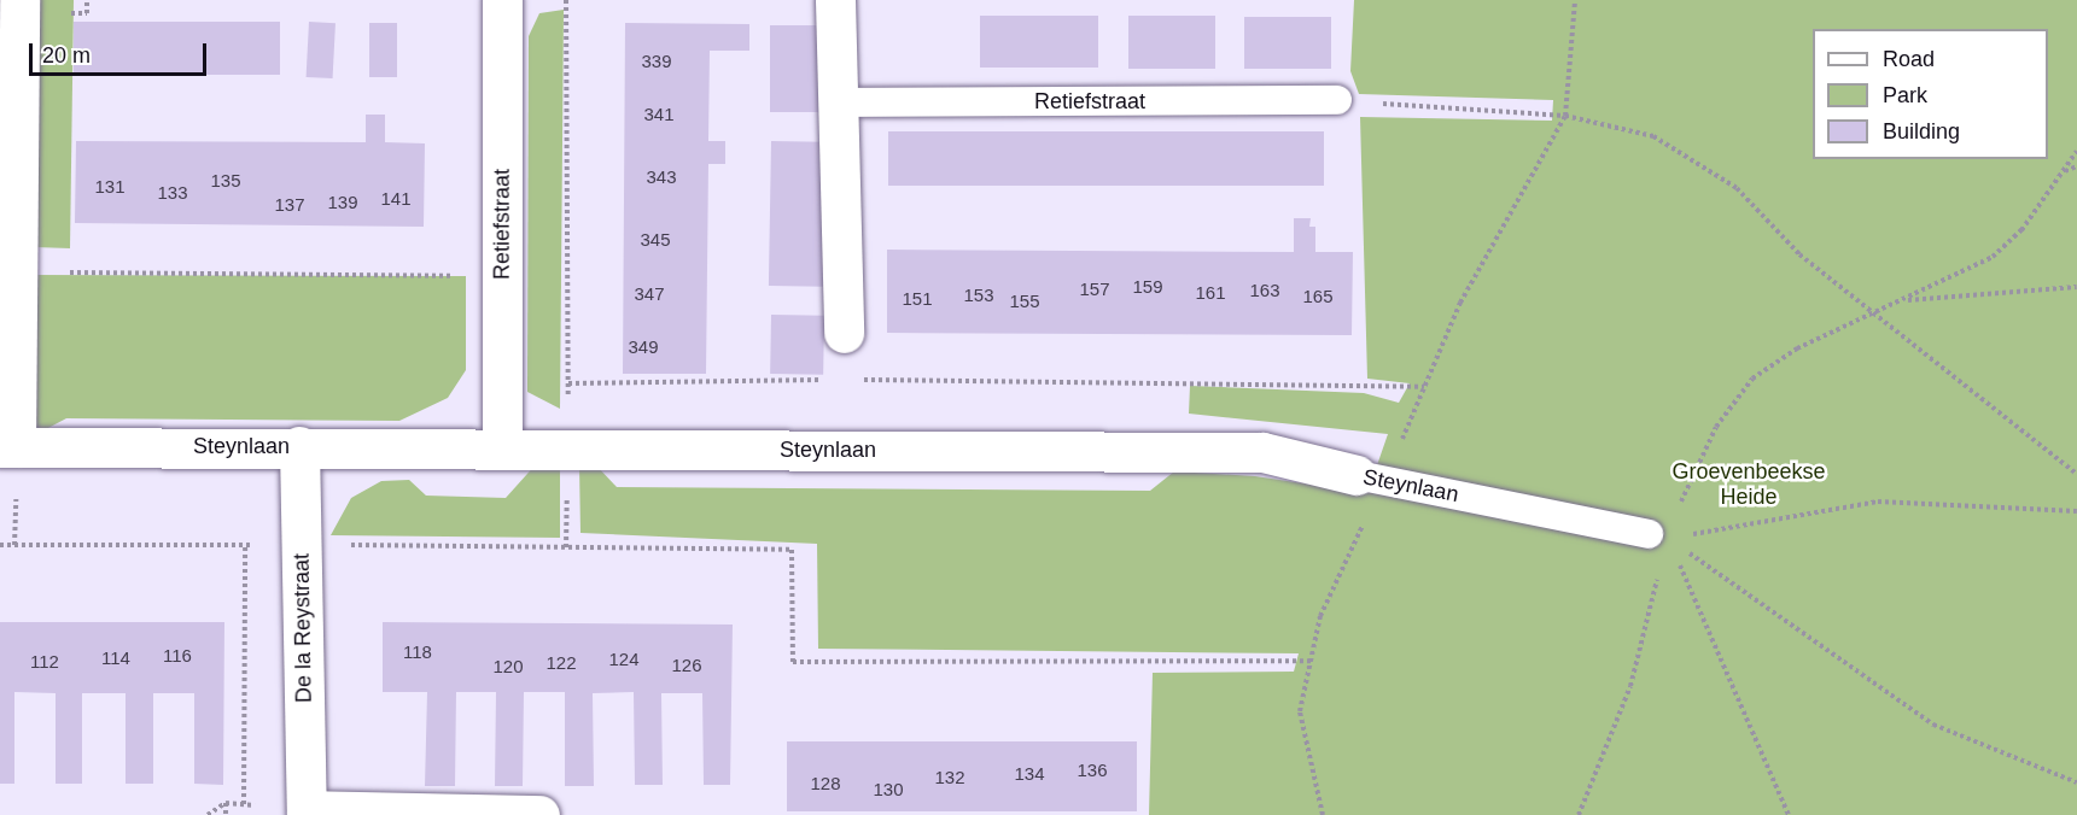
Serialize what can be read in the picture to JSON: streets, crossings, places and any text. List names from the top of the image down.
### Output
{
  "streets": {
    "street": ["Retiefstraat", "Steynlaan", "De la Reystraat"]
  },
  "crossings": [
    ["Retiefstraat", "Steynlaan"],
    ["Steynlaan", "De la Reystraat"]
  ],
  "parks": ["Groevenbeekse Heide"],
  "house_numbers": [
    "339",
    "341",
    "343",
    "135",
    "131",
    "133",
    "141",
    "139",
    "137",
    "345",
    "159",
    "157",
    "163",
    "161",
    "347",
    "153",
    "165",
    "151",
    "155",
    "349",
    "118",
    "116",
    "114",
    "124",
    "112",
    "122",
    "126",
    "120",
    "136",
    "134",
    "132",
    "128",
    "130"
  ],
  "legend": ["Road", "Park", "Building"],
  "scale_bar": "20 m"
}
